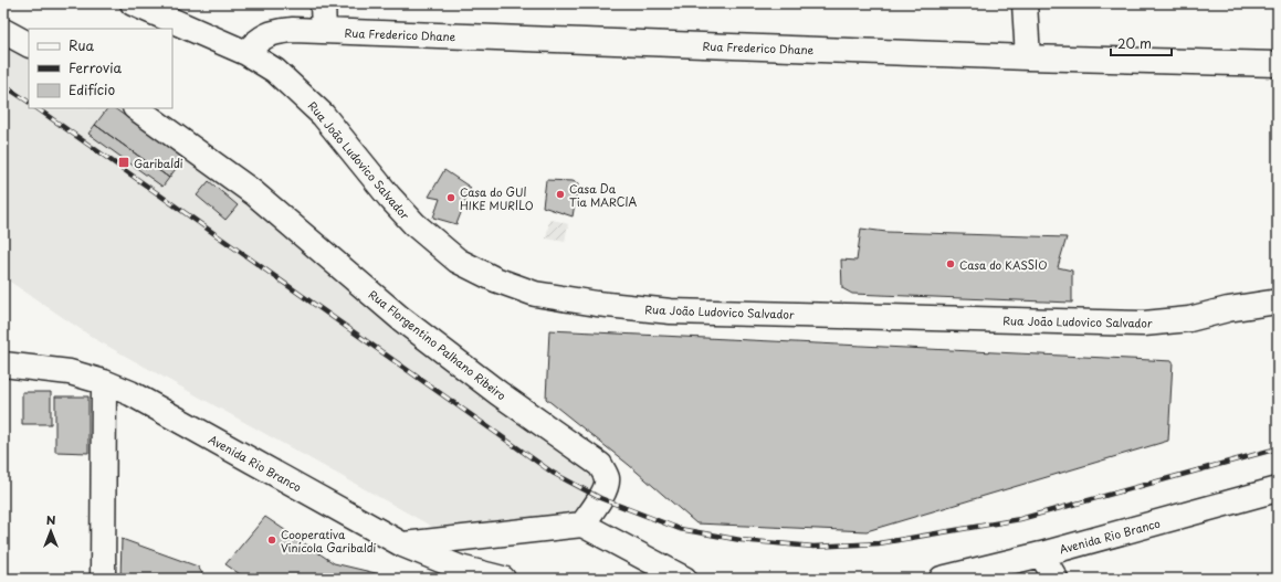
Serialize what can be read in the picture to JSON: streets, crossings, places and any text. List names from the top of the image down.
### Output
{
  "streets": {
    "street": [
      "Rua Frederico Dhane",
      "Rua João Ludovico Salvador",
      "Rua Florgentino Palhano Ribeiro",
      "Avenida Rio Branco"
    ]
  },
  "crossings": [
    ["Rua Frederico Dhane", "Rua João Ludovico Salvador"]
  ],
  "places": {
    "transit": ["Garibaldi"],
    "other": [
      "Casa Da Tia MARCIA",
      "Casa do GUI HIKE MURILO",
      "Casa do KASSIO",
      "Cooperativa Vinícola Garibaldi"
    ]
  },
  "legend": ["Rua", "Ferrovia", "Edifício"],
  "scale_bar": "20 m",
  "north": "top"
}
